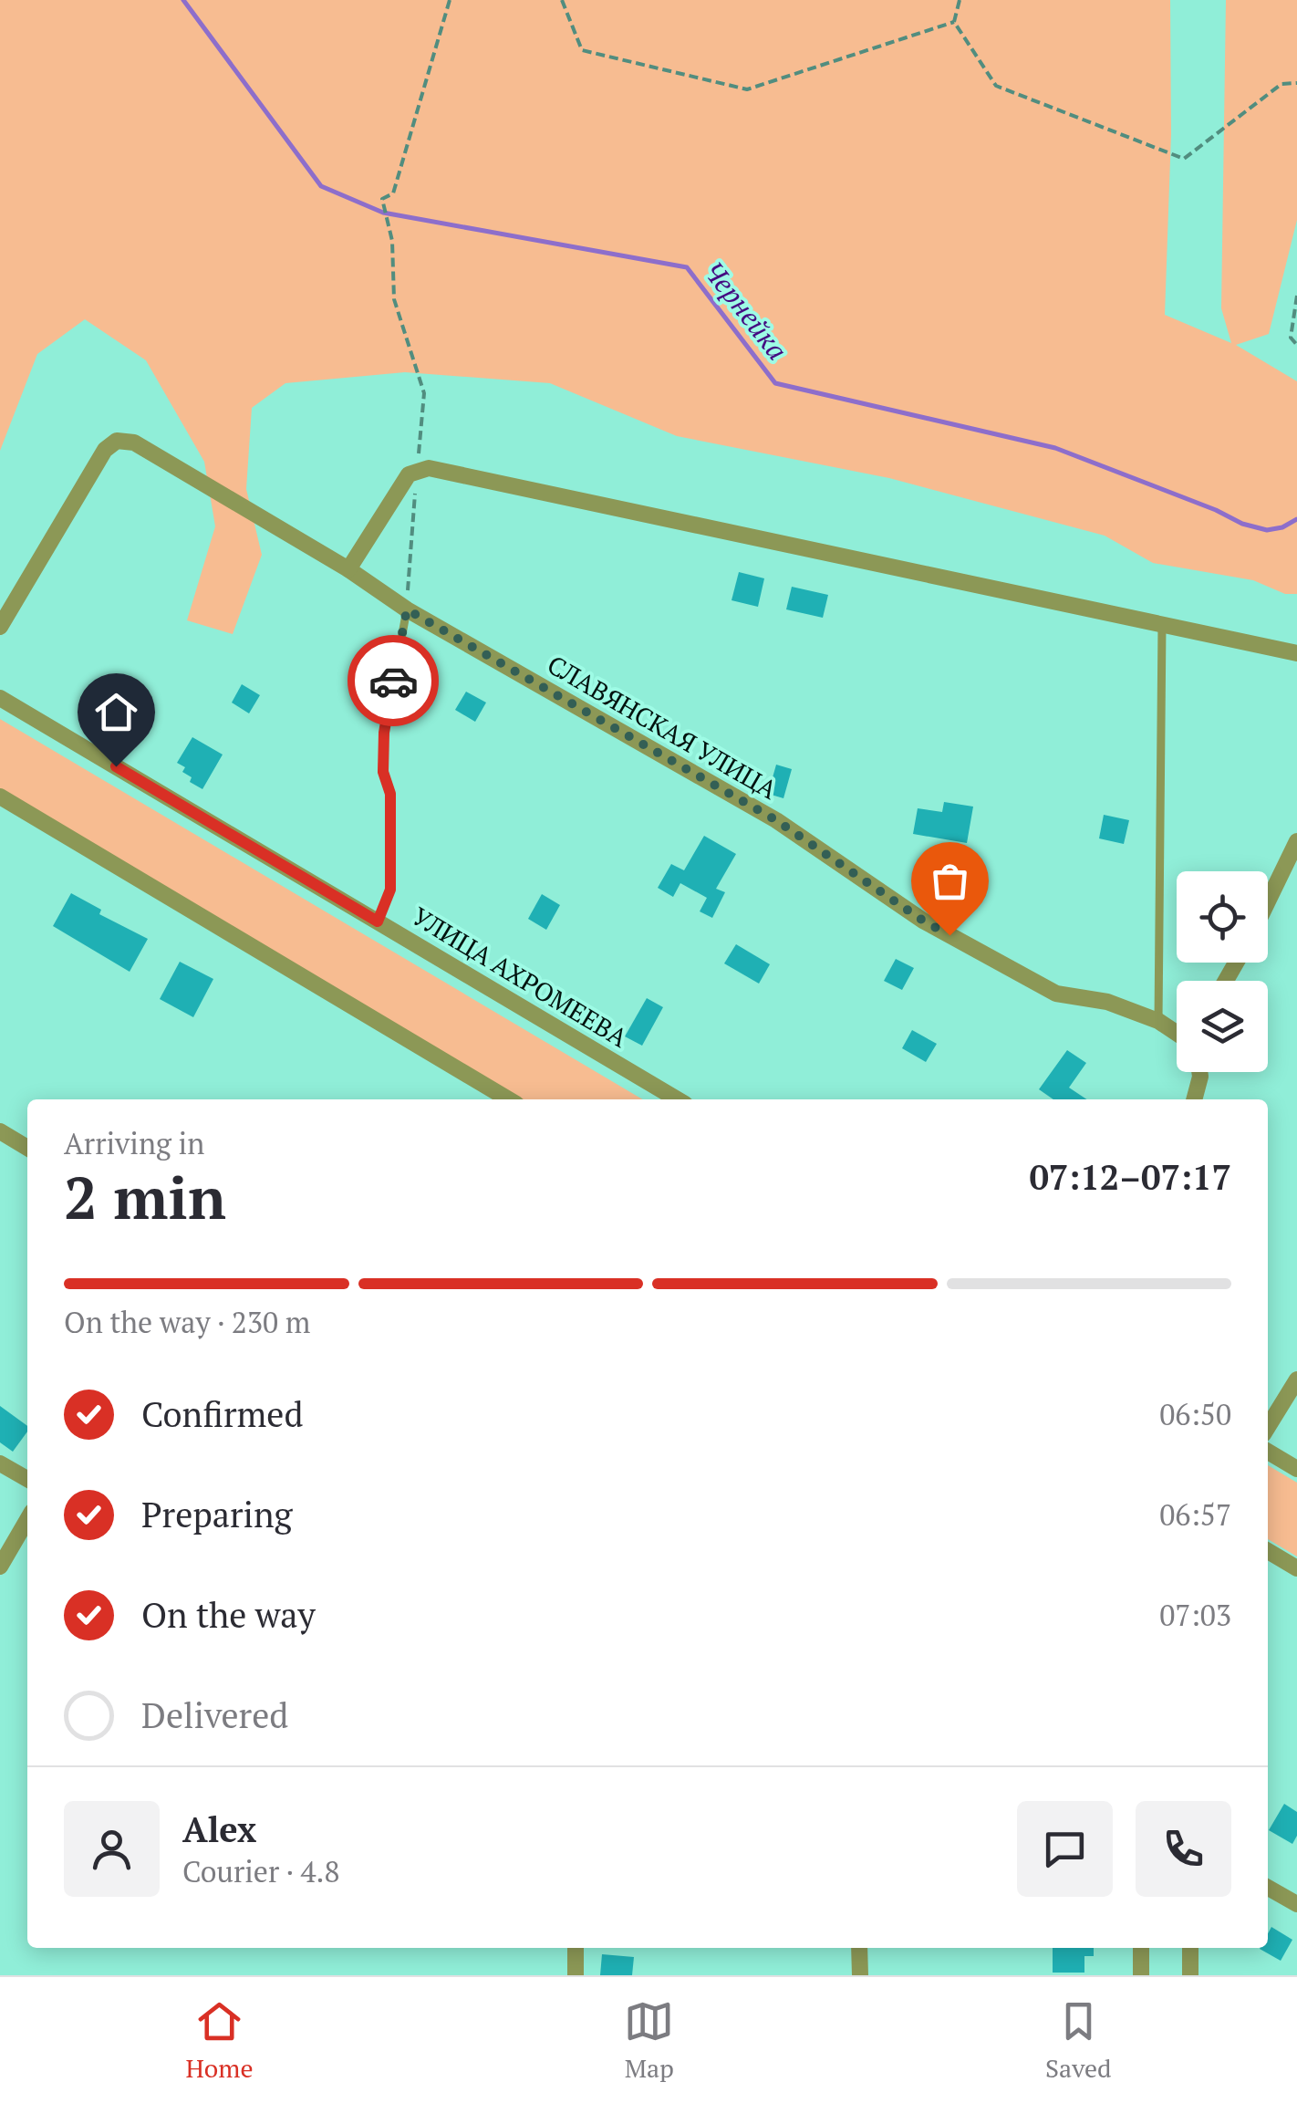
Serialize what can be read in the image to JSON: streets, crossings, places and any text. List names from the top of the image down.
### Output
{
  "streets": {
    "street": ["СЛАВЯНСКАЯ УЛИЦА", "УЛИЦА АХРОМЕЕВА"]
  },
  "water": ["Чернейка"],
  "page": {
    "heading": ["2 min", "Arriving in", "07:12–07:17"],
    "panel": ["Alex", "Courier · 4.8"],
    "bar": "On the way · 230 m",
    "list": [
      ["Confirmed", "06:50"],
      ["Preparing", "06:57"],
      ["On the way", "07:03"],
      "Delivered"
    ],
    "tabs": ["Home", "Map", "Saved"]
  }
}
